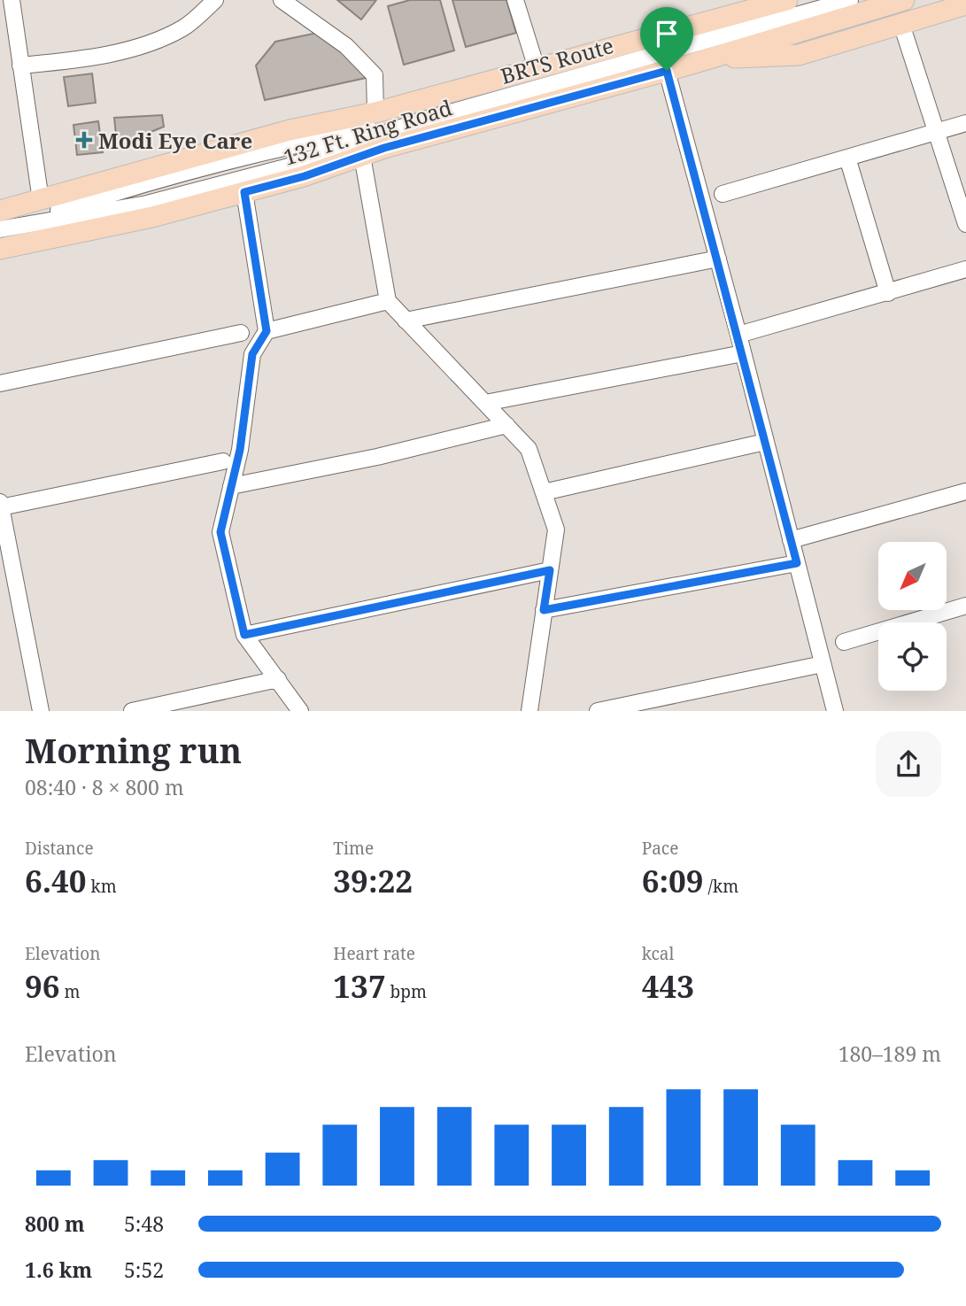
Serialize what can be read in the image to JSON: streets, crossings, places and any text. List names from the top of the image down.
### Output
{
  "streets": {
    "main road": ["132 Ft. Ring Road"],
    "street": ["BRTS Route"]
  },
  "crossings": [
    ["BRTS Route", "132 Ft. Ring Road"]
  ],
  "places": {
    "health": ["Modi Eye Care"]
  },
  "north": "bottom left",
  "page": {
    "heading": ["Morning run", "08:40 · 8 × 800 m"],
    "stats": [
      ["Distance", "6.40 km"],
      ["Time", "39:22"],
      ["Pace", "6:09 /km"],
      ["Elevation", "96 m"],
      ["Heart rate", "137 bpm"],
      ["kcal", "443"]
    ],
    "chart": ["Elevation", "180–189 m"],
    "list": [
      {
        "name": "800 m",
        "note": "5:48"
      },
      {
        "name": "1.6 km",
        "note": "5:52"
      }
    ]
  }
}
